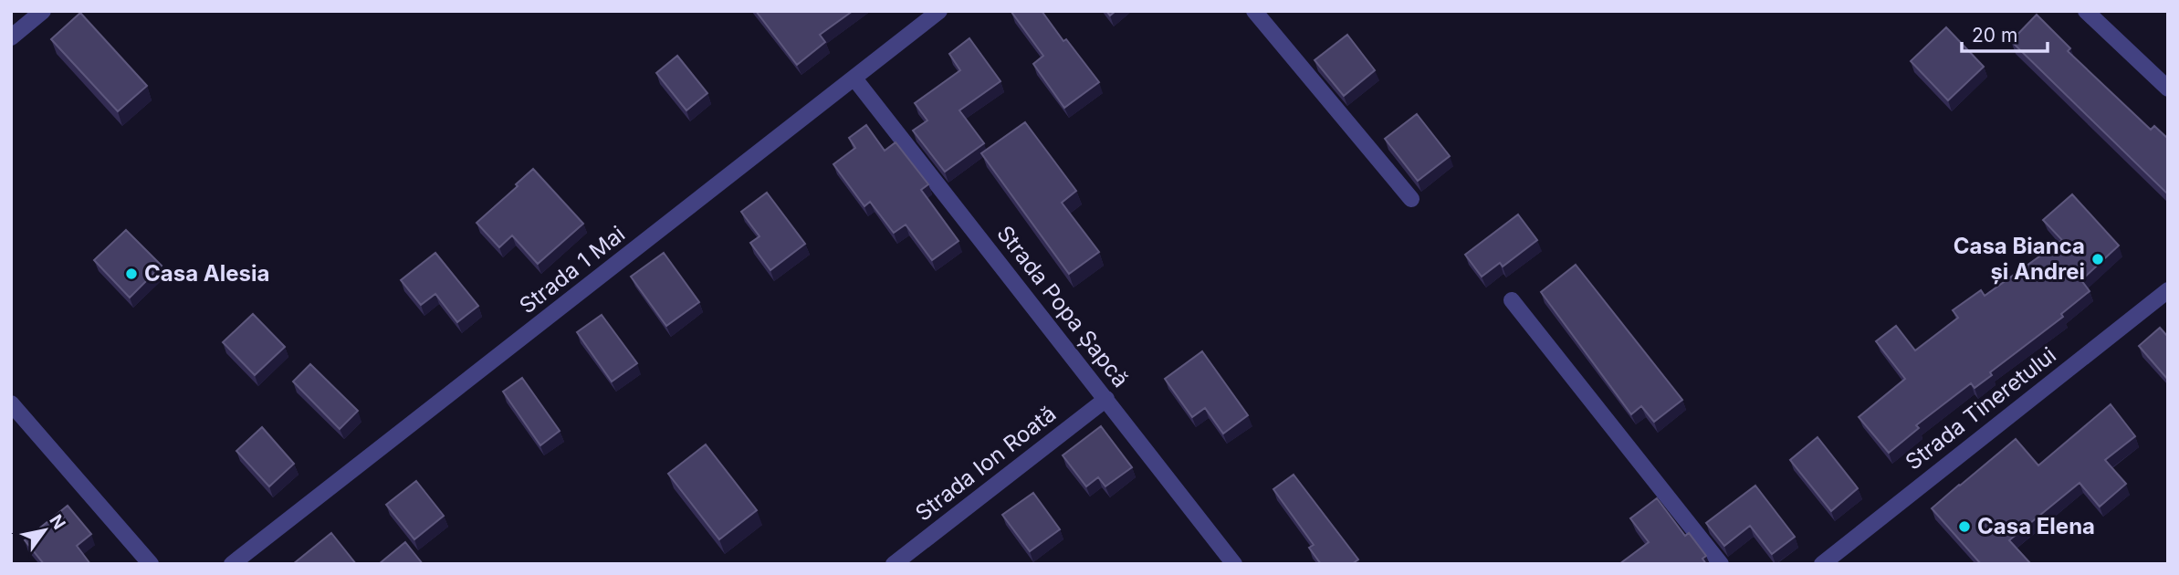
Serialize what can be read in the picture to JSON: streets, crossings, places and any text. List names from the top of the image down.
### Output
{
  "streets": {
    "street": [
      "Strada 1 Mai",
      "Strada Popa Șapcă",
      "Strada Tineretului",
      "Strada Ion Roată"
    ]
  },
  "crossings": [
    ["Strada 1 Mai", "Strada Popa Șapcă"],
    ["Strada Popa Șapcă", "Strada Ion Roată"]
  ],
  "places": ["Casa Bianca și Andrei", "Casa Alesia", "Casa Elena"],
  "scale_bar": "20 m",
  "north": "top right"
}
